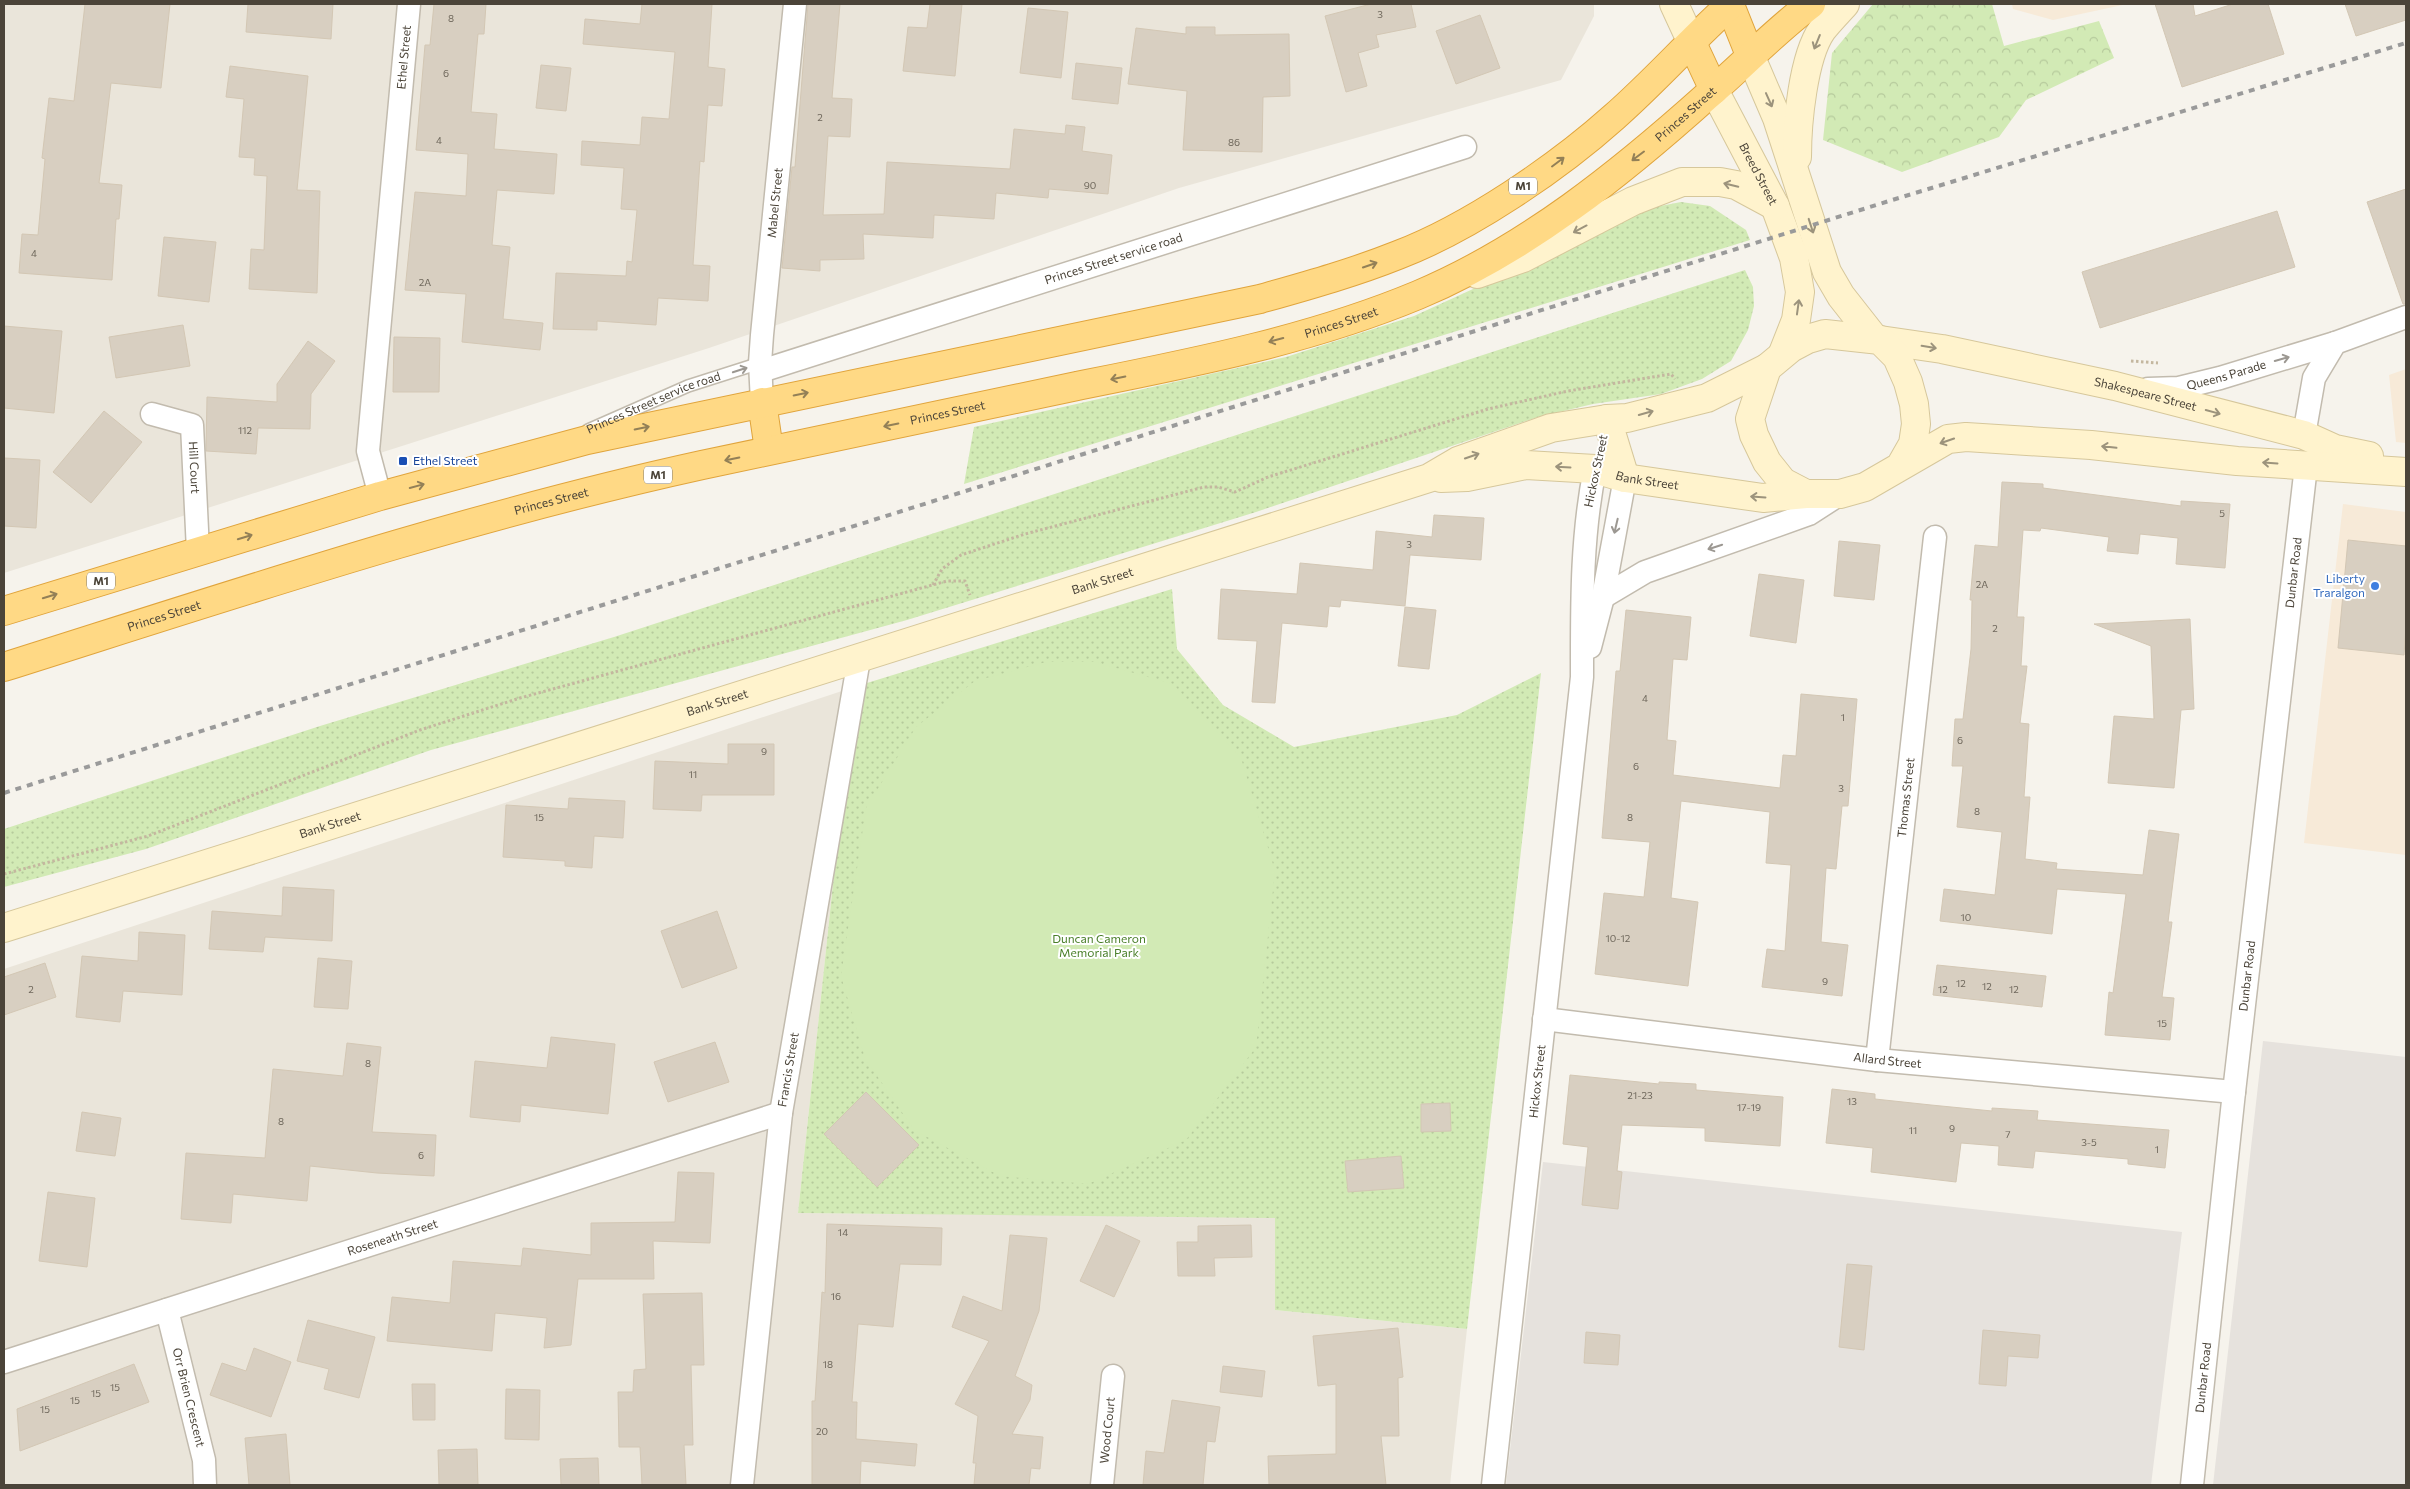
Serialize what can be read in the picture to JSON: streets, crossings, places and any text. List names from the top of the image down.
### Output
{
  "streets": {
    "highway": ["Princes Street", "Breed Street", "M1"],
    "main road": ["Shakespeare Street", "Hickox Street", "Bank Street"],
    "street": [
      "Ethel Street",
      "Mabel Street",
      "Princes Street service road",
      "Queens Parade",
      "Hill Court",
      "Dunbar Road",
      "Thomas Street",
      "Allard Street",
      "Francis Street",
      "Roseneath Street",
      "Orr Brien Crescent",
      "Wood Court"
    ]
  },
  "crossings": [
    ["Ethel Street", "M1"],
    ["Princes Street", "Breed Street"],
    ["Breed Street", "M1"],
    ["Breed Street", "Shakespeare Street"],
    ["Breed Street", "Bank Street"],
    ["M1", "Mabel Street"],
    ["M1", "Princes Street service road"],
    ["M1", "Hill Court"],
    ["Mabel Street", "Princes Street service road"],
    ["Queens Parade", "Shakespeare Street"],
    ["Shakespeare Street", "Bank Street"],
    ["Hickox Street", "Bank Street"],
    ["Hickox Street", "Allard Street"],
    ["Bank Street", "Francis Street"],
    ["Dunbar Road", "Allard Street"],
    ["Thomas Street", "Allard Street"],
    ["Francis Street", "Roseneath Street"],
    ["Roseneath Street", "Orr Brien Crescent"]
  ],
  "one_way": ["Breed Street", "Queens Parade"],
  "parks": ["Duncan Cameron Memorial Park"],
  "places": {
    "transit": ["Ethel Street"],
    "other": ["Liberty Traralgon"]
  },
  "house_numbers": [
    "3",
    "8",
    "6",
    "2",
    "4",
    "86",
    "90",
    "4",
    "2A",
    "112",
    "5",
    "3",
    "2A",
    "2",
    "4",
    "1",
    "6",
    "9",
    "6",
    "11",
    "3",
    "8",
    "15",
    "8",
    "10",
    "10-12",
    "9",
    "12",
    "12",
    "2",
    "12",
    "12",
    "15",
    "8",
    "21-23",
    "13",
    "17-19",
    "8",
    "9",
    "11",
    "7",
    "3-5",
    "1",
    "6",
    "14",
    "16",
    "18",
    "15",
    "15",
    "15",
    "15",
    "20"
  ]
}
